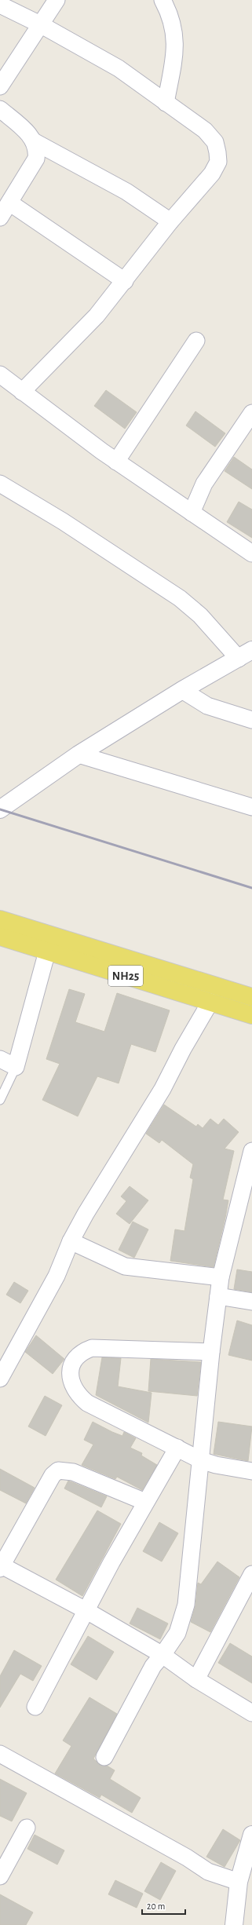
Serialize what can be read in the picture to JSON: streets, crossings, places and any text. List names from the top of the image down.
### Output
{
  "streets": {
    "main road": ["NH25"]
  },
  "scale_bar": "20 m"
}
